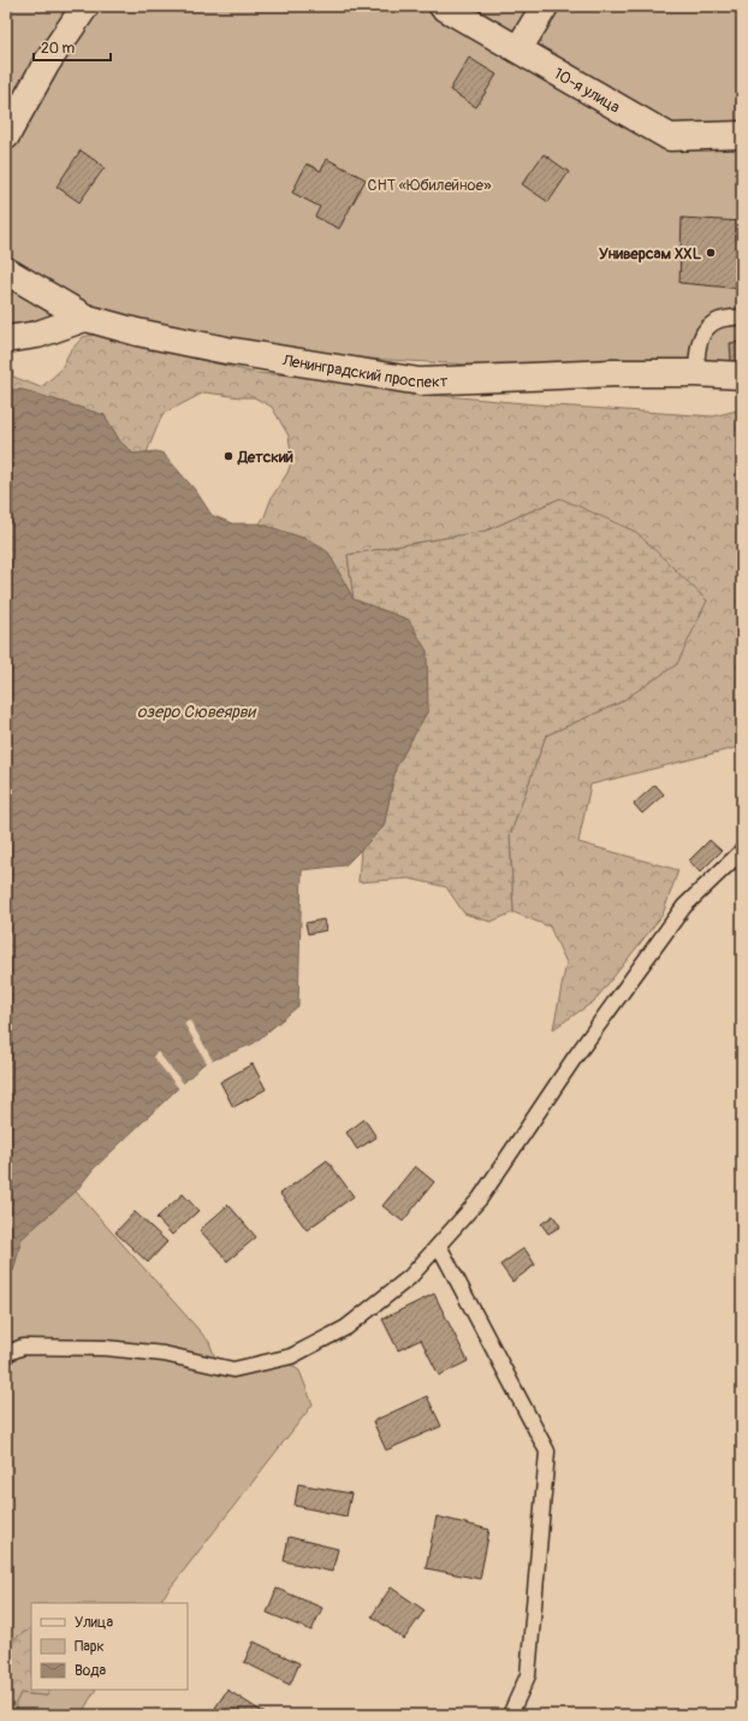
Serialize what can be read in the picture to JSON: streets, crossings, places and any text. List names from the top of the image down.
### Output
{
  "streets": {
    "street": ["10-я улица", "Ленинградский проспект"]
  },
  "water": ["озеро Сювеярви"],
  "parks": ["СНТ «Юбилейное»"],
  "places": ["Универсам XXL", "Детский"],
  "legend": ["Улица", "Парк", "Вода"],
  "scale_bar": "20 m"
}
